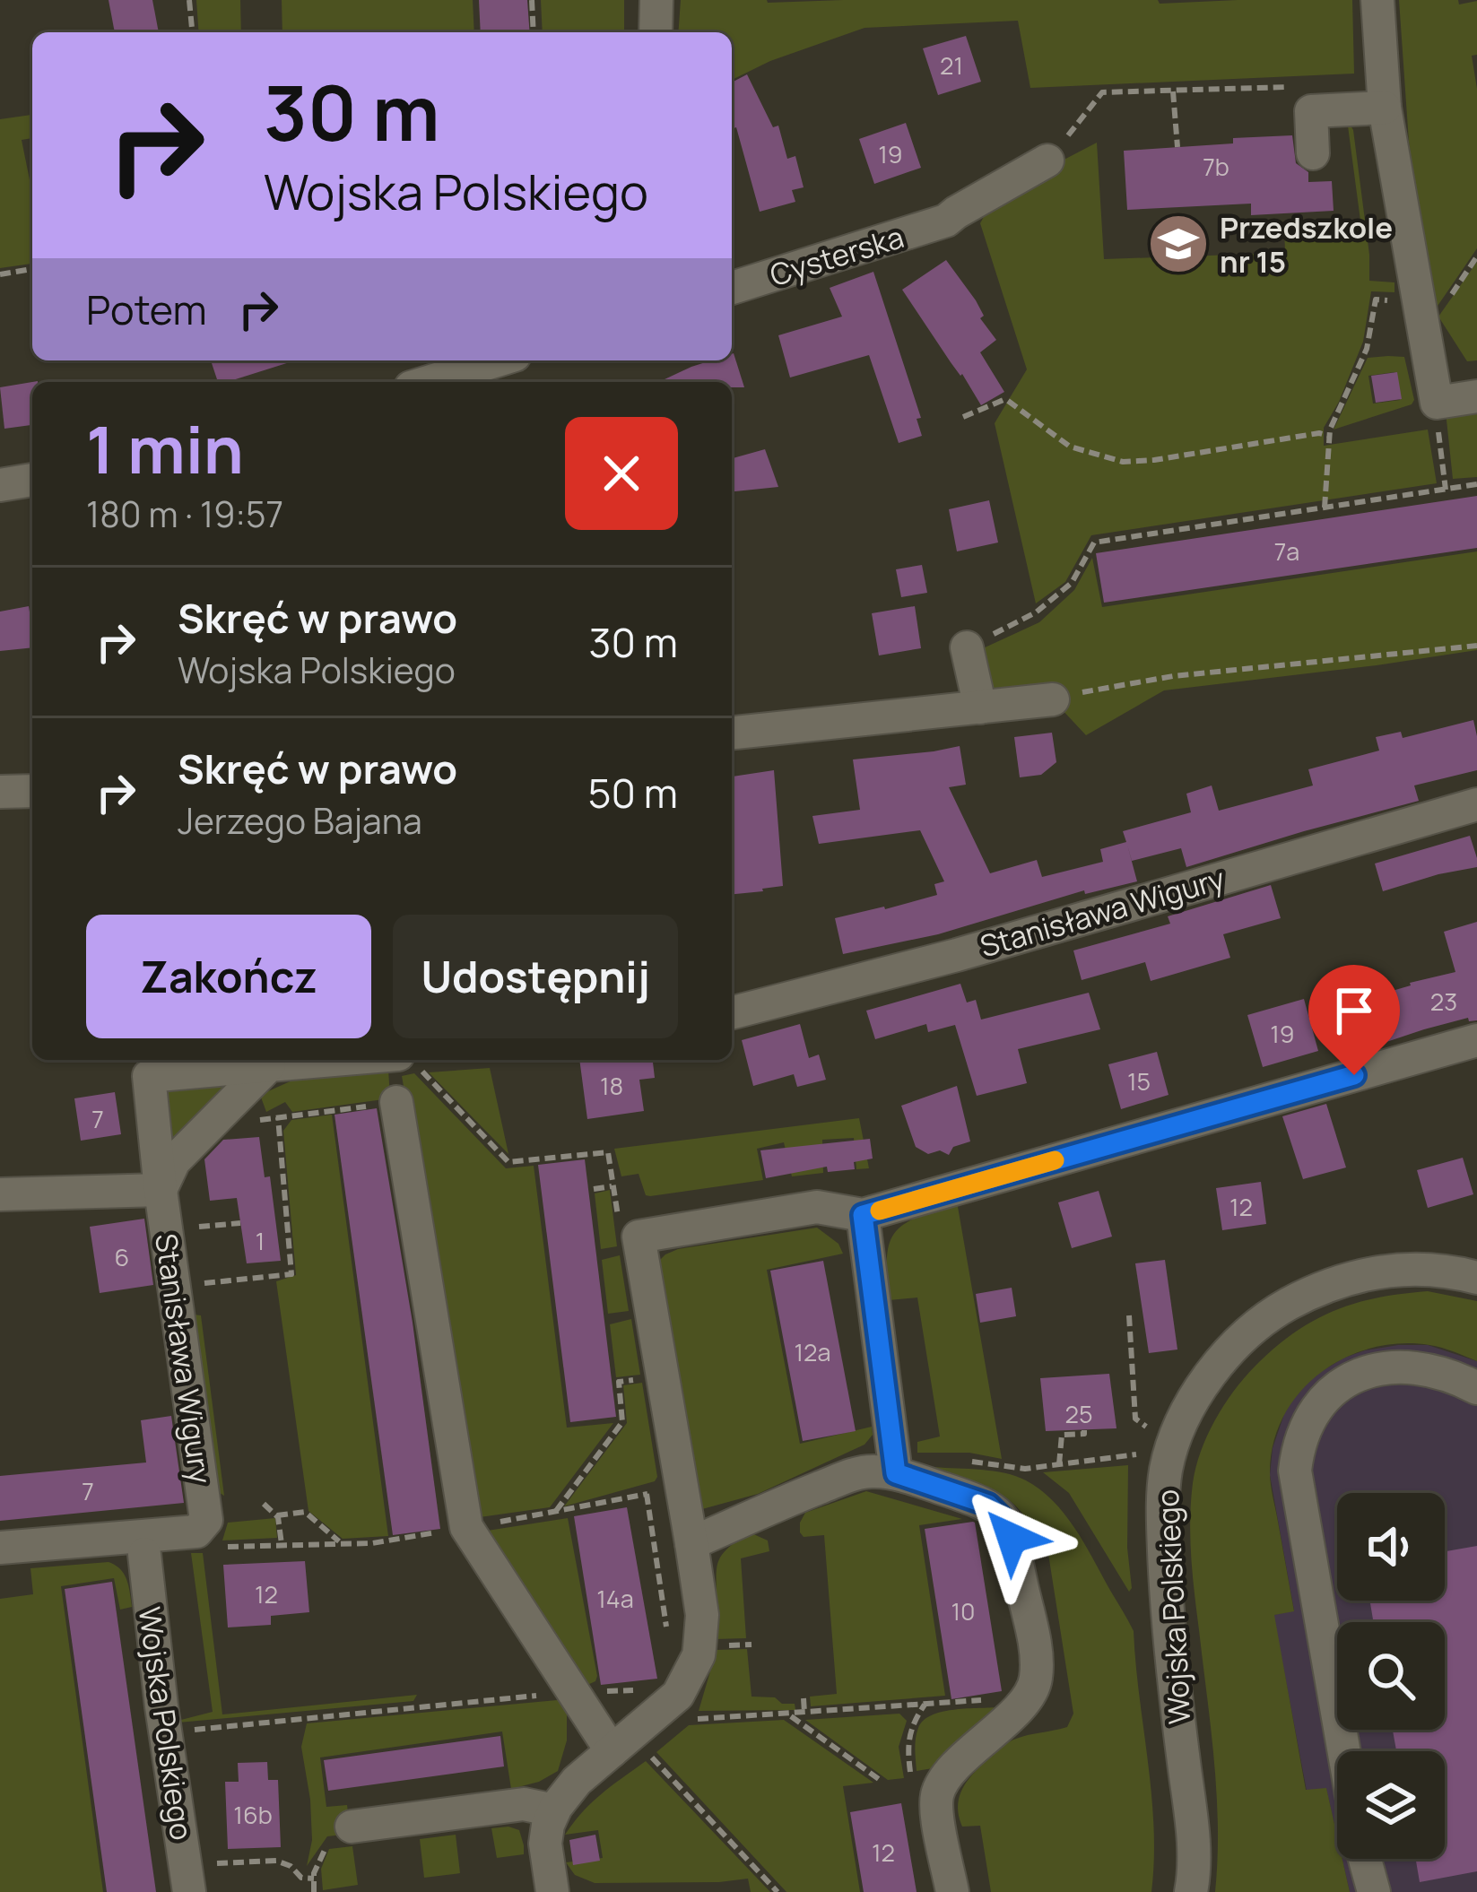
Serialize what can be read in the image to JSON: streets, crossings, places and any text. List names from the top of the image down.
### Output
{
  "streets": {
    "street": ["Cysterska", "Stanisława Wigury", "Wojska Polskiego"]
  },
  "places": {
    "school or university": ["Przedszkole nr 15"]
  },
  "house_numbers": [
    "21",
    "19",
    "7b",
    "7a",
    "23",
    "19",
    "15",
    "18",
    "7",
    "12",
    "1",
    "6",
    "12a",
    "25",
    "7",
    "12",
    "14a",
    "10",
    "16b",
    "12"
  ],
  "page": {
    "turn": ["30 m", "Wojska Polskiego"],
    "then": "Potem",
    "heading": ["1 min", "180 m · 19:57"],
    "list": [
      {
        "name": "Skręć w prawo",
        "note": "Wojska Polskiego",
        "value": "30 m"
      },
      {
        "name": "Skręć w prawo",
        "note": "Jerzego Bajana",
        "value": "50 m"
      }
    ],
    "buttons": ["Zakończ", "Udostępnij"]
  }
}
